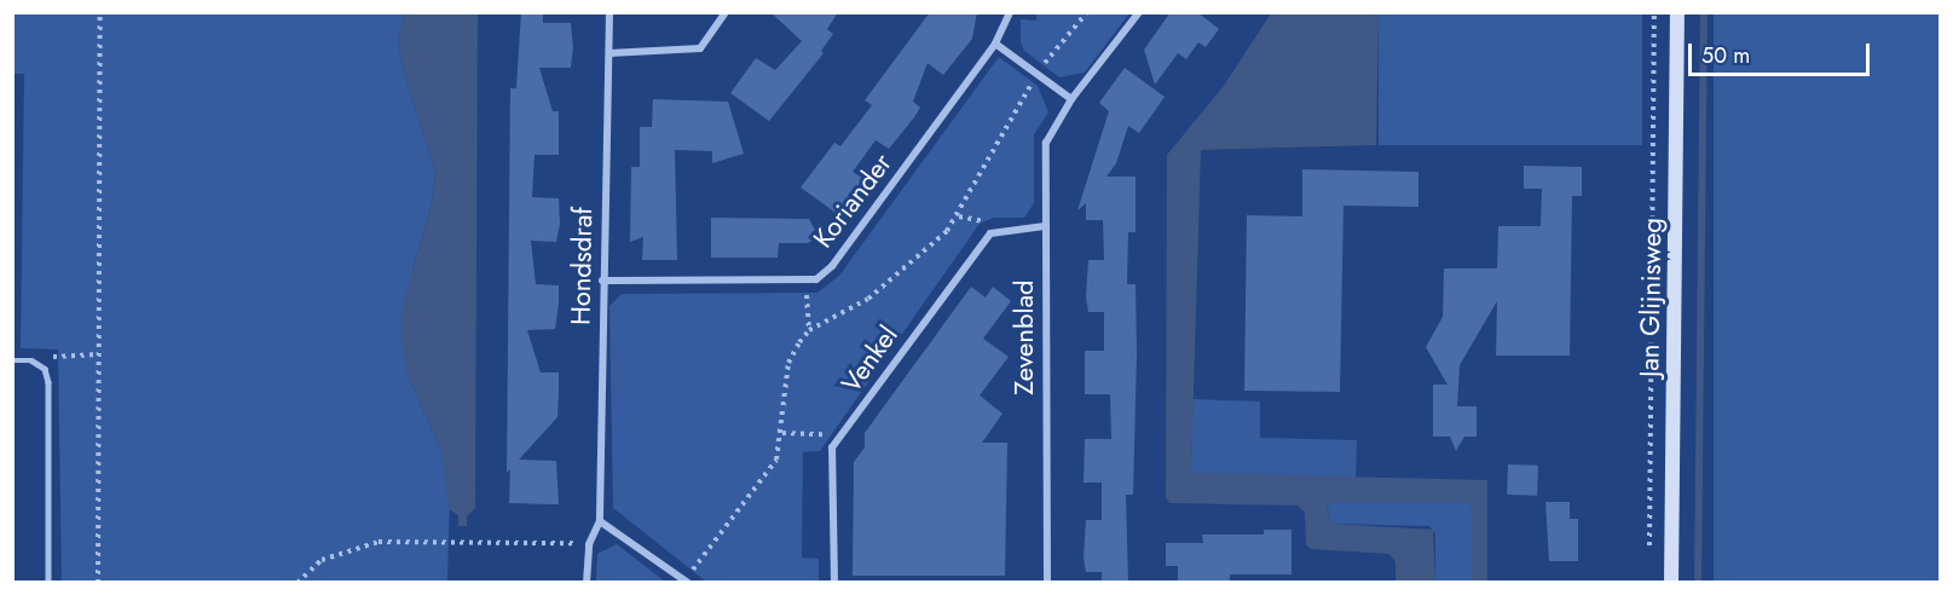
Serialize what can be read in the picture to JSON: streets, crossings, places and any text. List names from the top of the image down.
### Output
{
  "streets": {
    "street": [
      "Koriander",
      "Hondsdraf",
      "Jan Glijnisweg",
      "Zevenblad",
      "Venkel"
    ]
  },
  "crossings": [
    ["Koriander", "Hondsdraf"],
    ["Zevenblad", "Venkel"]
  ],
  "scale_bar": "50 m"
}
